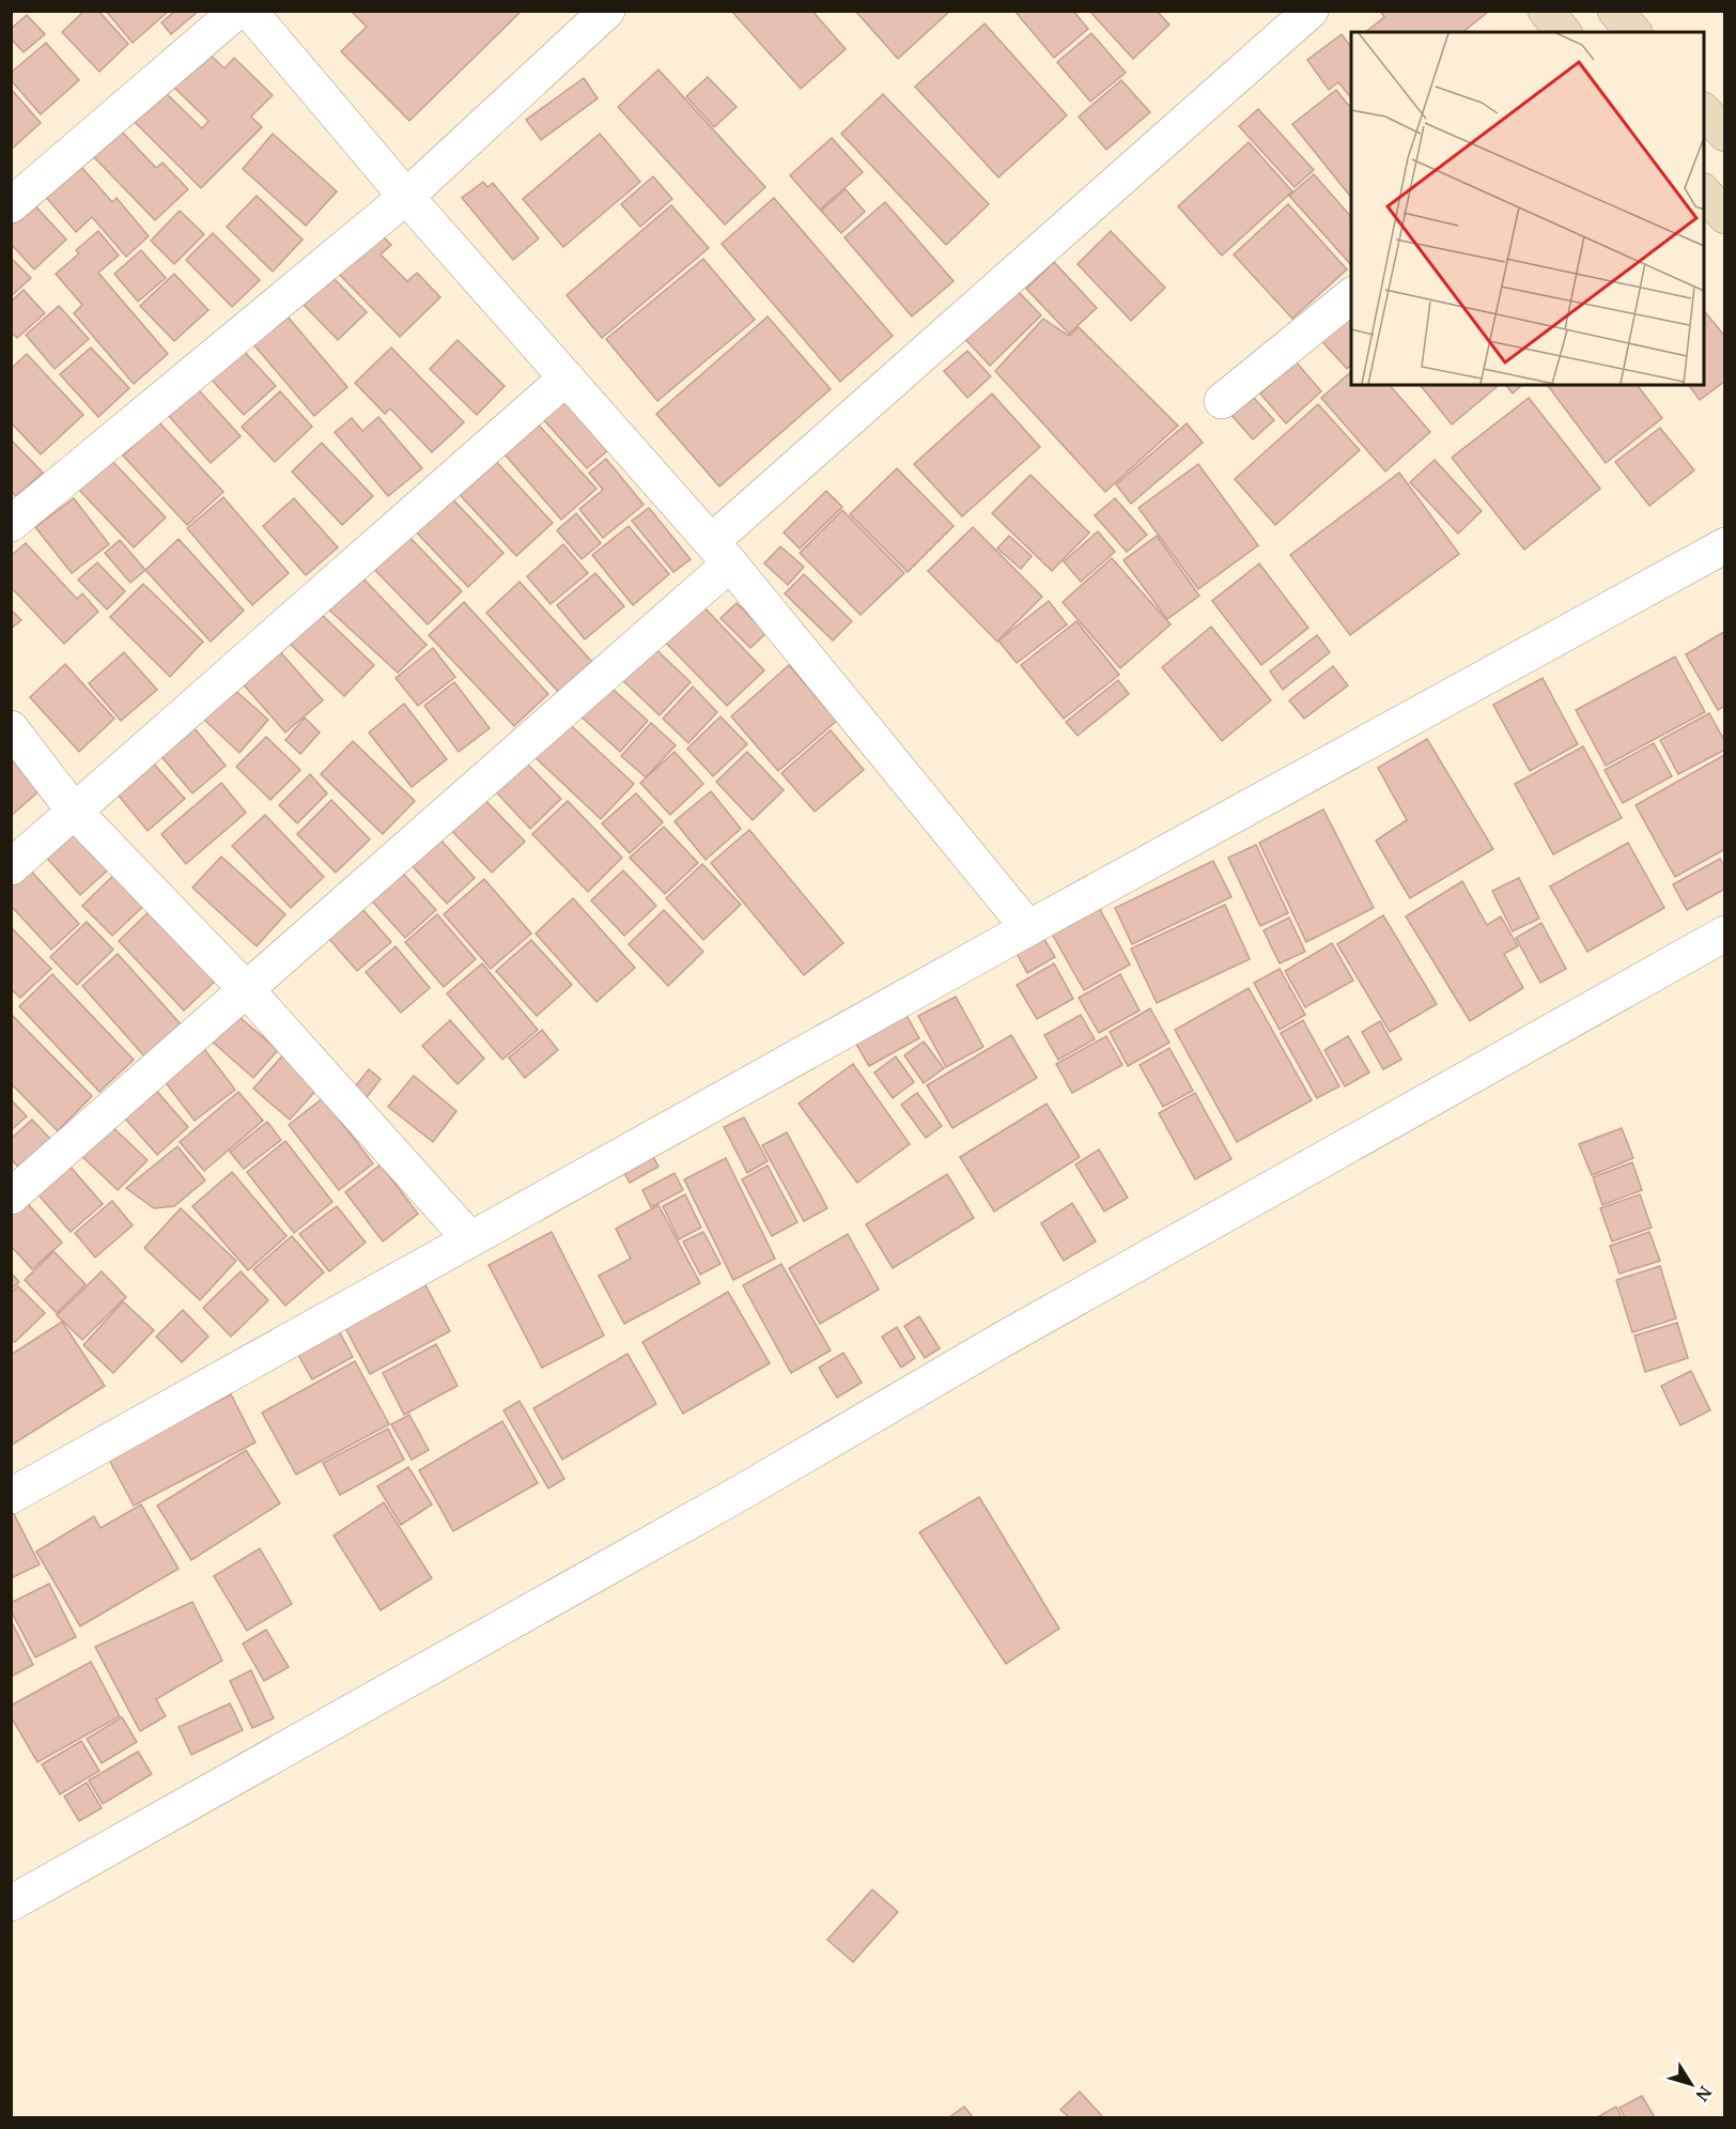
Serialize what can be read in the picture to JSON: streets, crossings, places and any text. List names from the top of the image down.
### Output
{
  "north": "bottom right"
}
